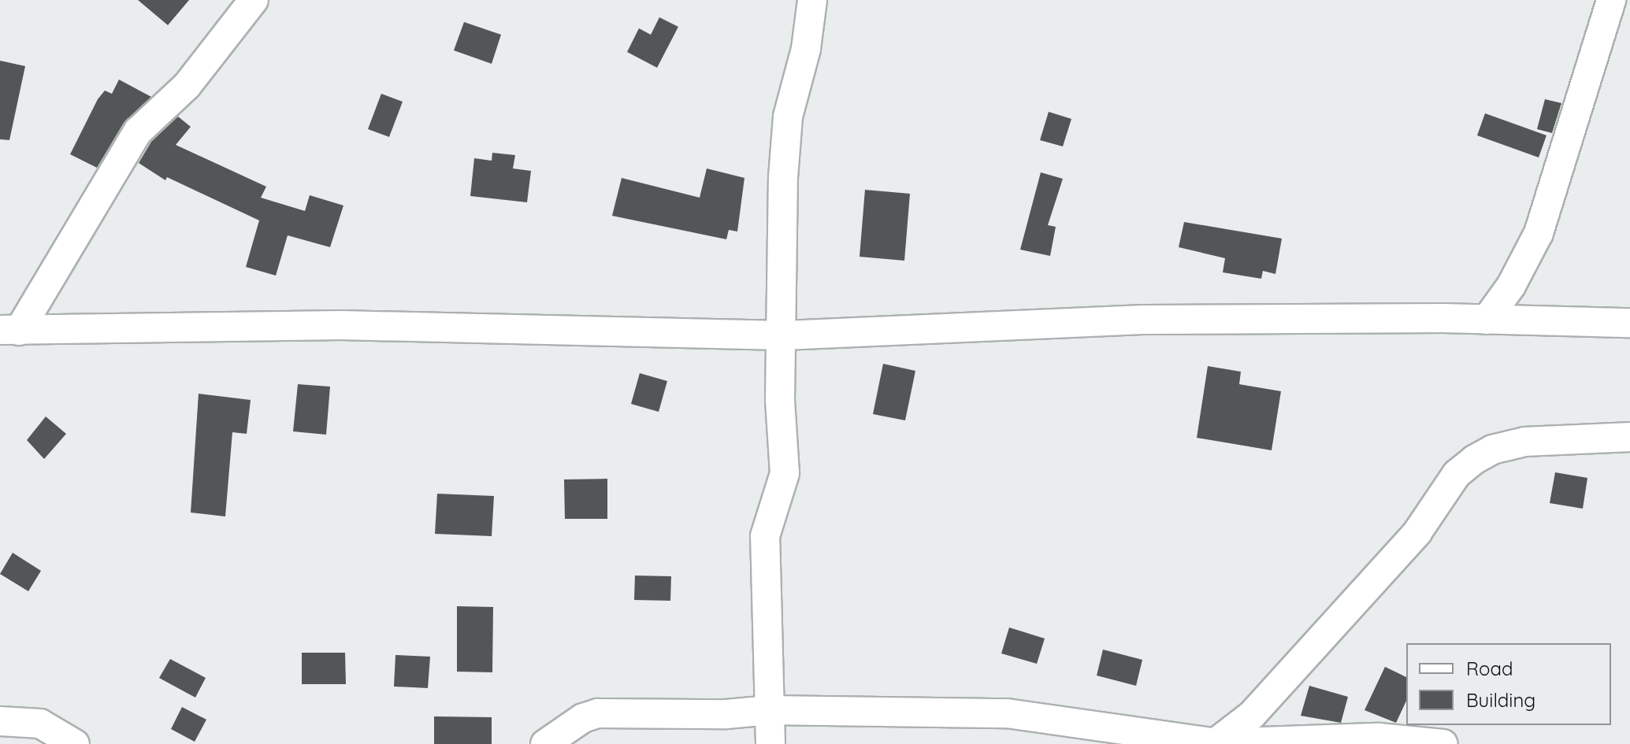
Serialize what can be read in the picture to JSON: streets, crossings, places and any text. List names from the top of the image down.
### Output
{
  "legend": ["Road", "Building"]
}
